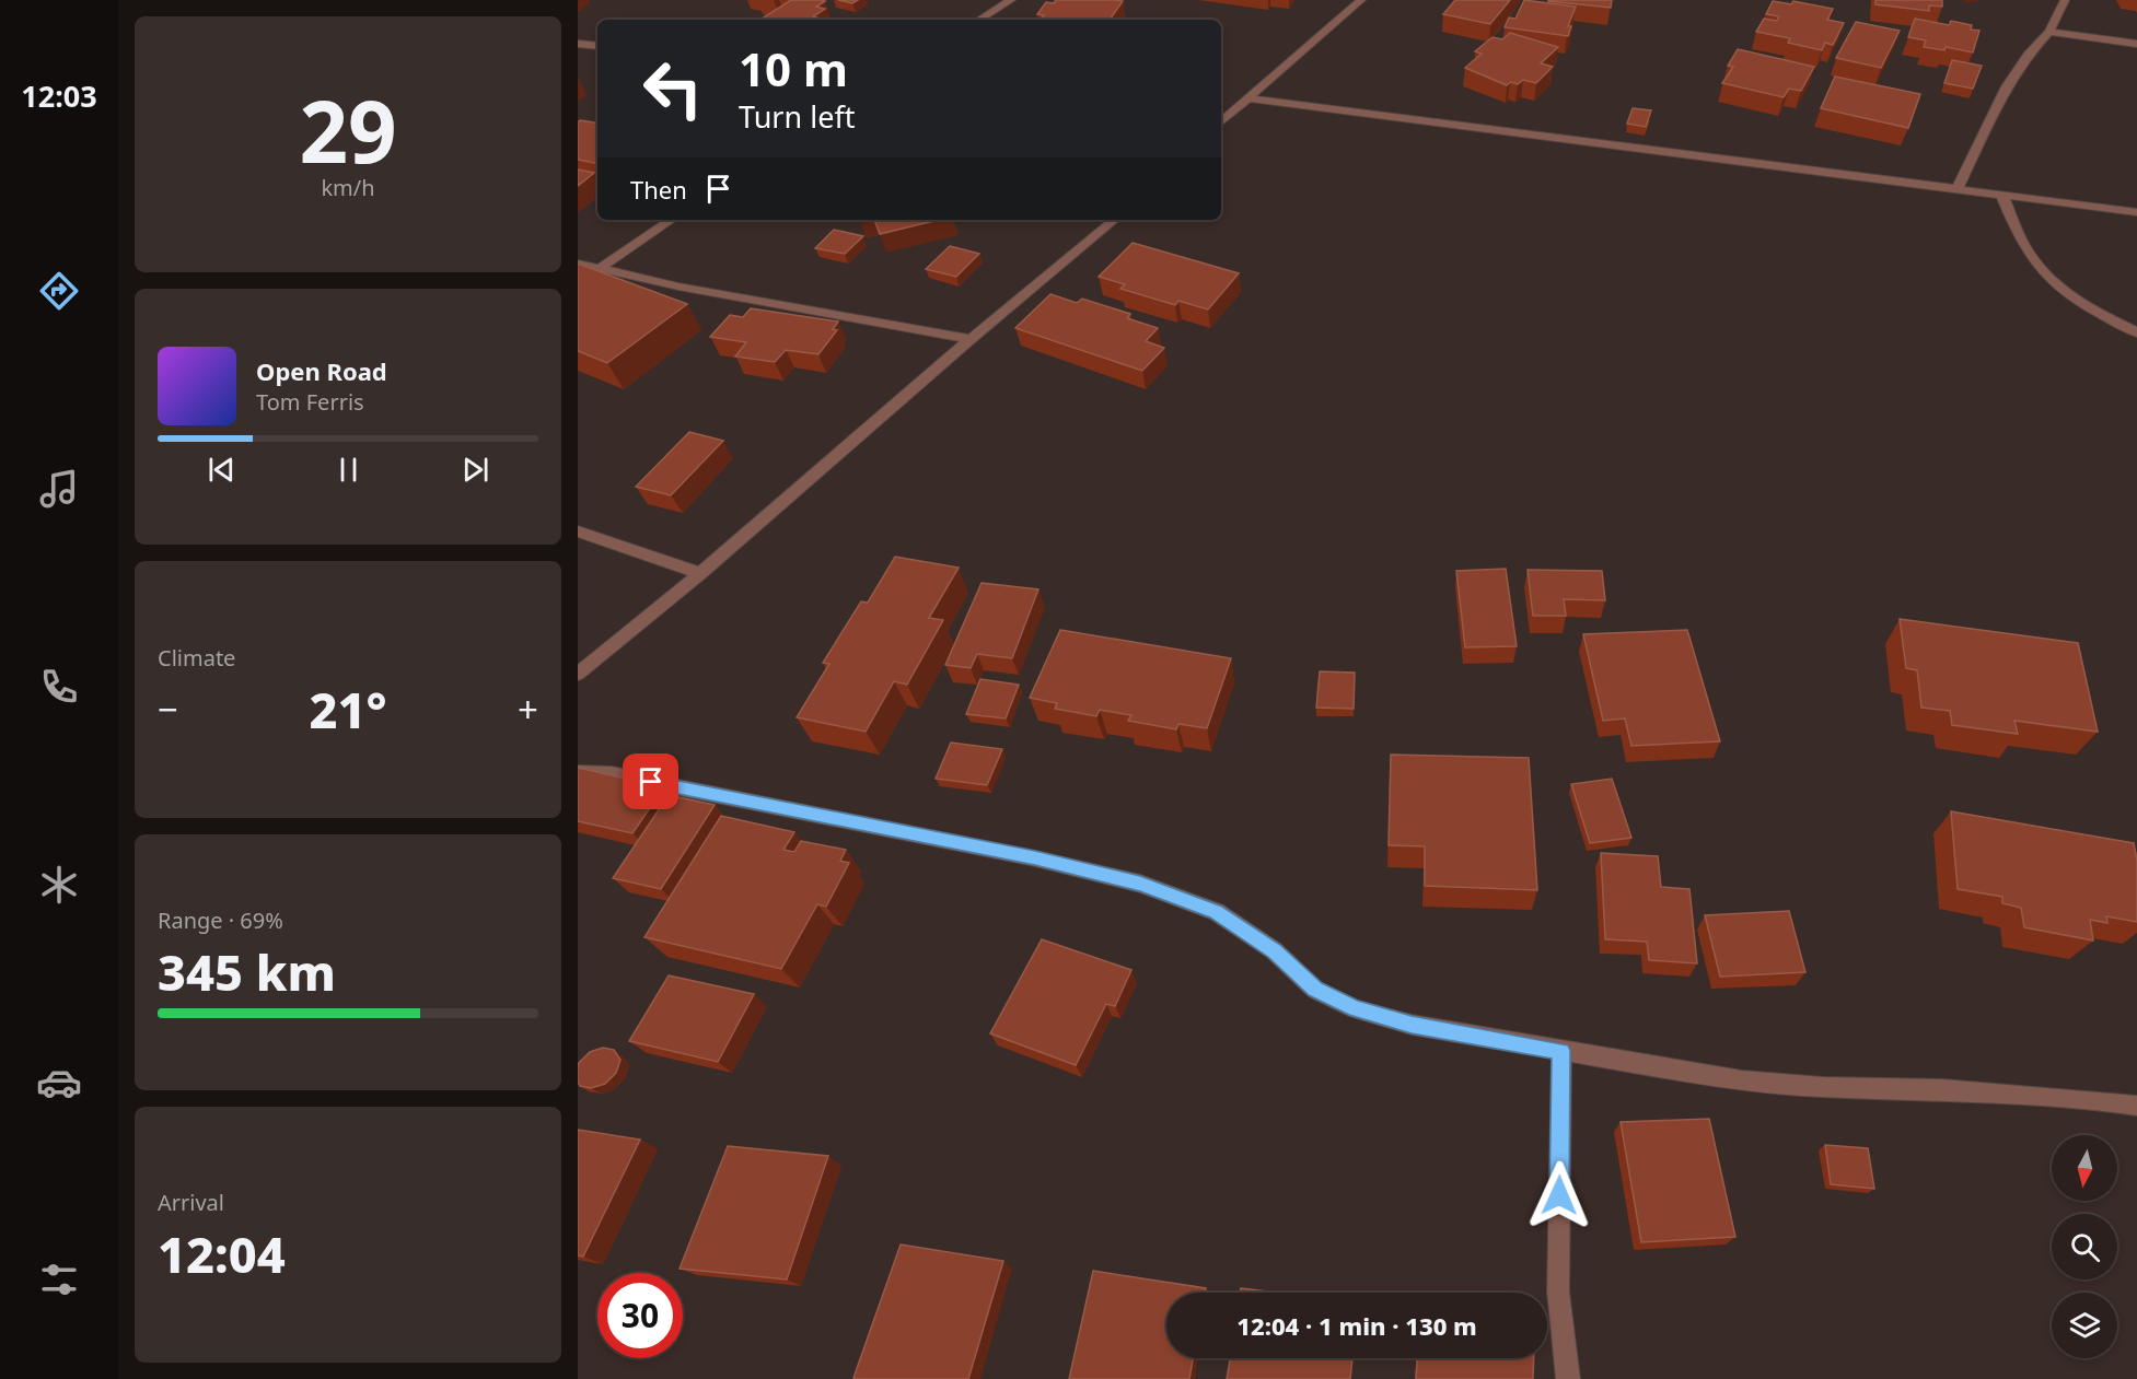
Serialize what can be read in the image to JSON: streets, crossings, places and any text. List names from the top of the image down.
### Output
{
  "north": "bottom",
  "page": {
    "tabs": "12:03",
    "tile": [
      ["29", "km/h"],
      "Climate",
      ["Range · 69%", "345 km"],
      ["Arrival", "12:04"]
    ],
    "turn": ["10 m", "Turn left"],
    "then": "Then",
    "song": ["Open Road", "Tom Ferris"],
    "heat": ["−", "21°", "+"],
    "limit": "30",
    "trip": "12:04 · 1 min · 130 m"
  }
}
